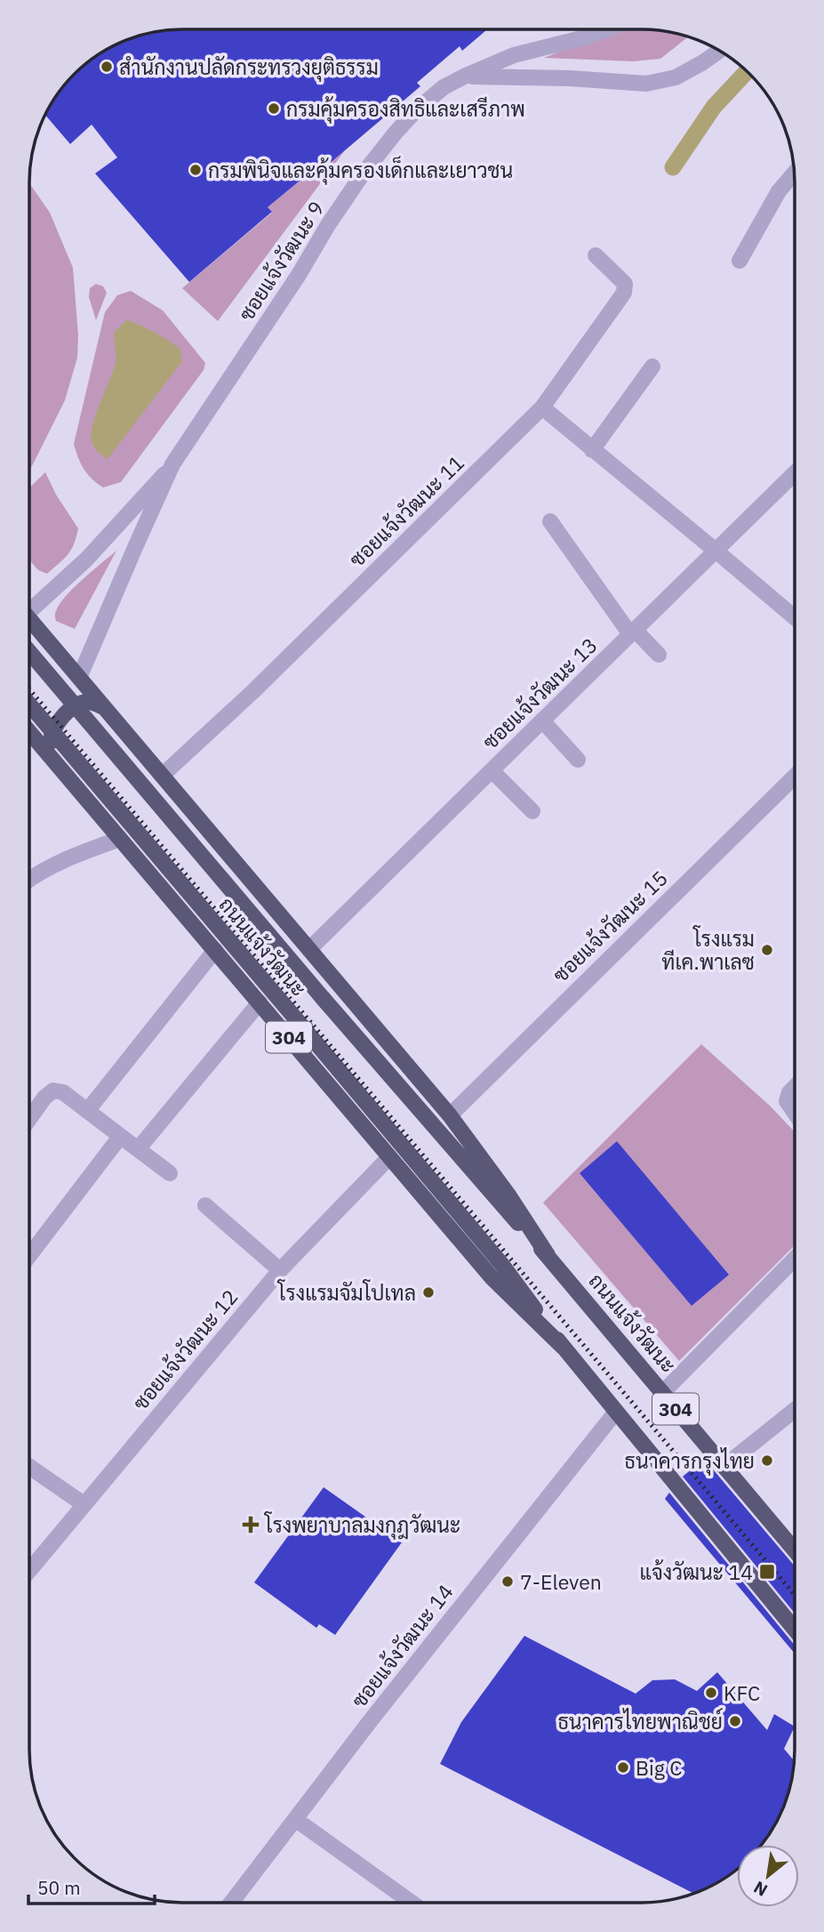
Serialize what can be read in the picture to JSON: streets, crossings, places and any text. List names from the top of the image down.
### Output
{
  "streets": {
    "main road": ["ถนนแจ้งวัฒนะ", "304"],
    "street": [
      "ซอยแจ้งวัฒนะ 9",
      "ซอยแจ้งวัฒนะ 11",
      "ซอยแจ้งวัฒนะ 13",
      "ซอยแจ้งวัฒนะ 15",
      "ซอยแจ้งวัฒนะ 12",
      "ซอยแจ้งวัฒนะ 14"
    ]
  },
  "crossings": [
    ["ซอยแจ้งวัฒนะ 9", "ถนนแจ้งวัฒนะ"],
    ["ซอยแจ้งวัฒนะ 11", "ถนนแจ้งวัฒนะ"],
    ["ซอยแจ้งวัฒนะ 13", "ถนนแจ้งวัฒนะ"],
    ["ซอยแจ้งวัฒนะ 15", "ถนนแจ้งวัฒนะ"],
    ["ถนนแจ้งวัฒนะ", "ซอยแจ้งวัฒนะ 12"],
    ["ถนนแจ้งวัฒนะ", "ซอยแจ้งวัฒนะ 14"]
  ],
  "places": {
    "other": [
      "สำนักงานปลัดกระทรวงยุติธรรม",
      "กรมคุ้มครองสิทธิและเสรีภาพ",
      "กรมพินิจและคุ้มครองเด็กและเยาวชน",
      "โรงแรม ทีเค.พาเลซ",
      "โรงแรมจัมโปเทล",
      "ธนาคารกรุงไทย",
      "7-Eleven",
      "KFC",
      "ธนาคารไทยพาณิชย์",
      "Big C"
    ],
    "health": ["โรงพยาบาลมงกุฎวัฒนะ"],
    "transit": ["แจ้งวัฒนะ 14"]
  },
  "scale_bar": "50 m",
  "north": "bottom left"
}
